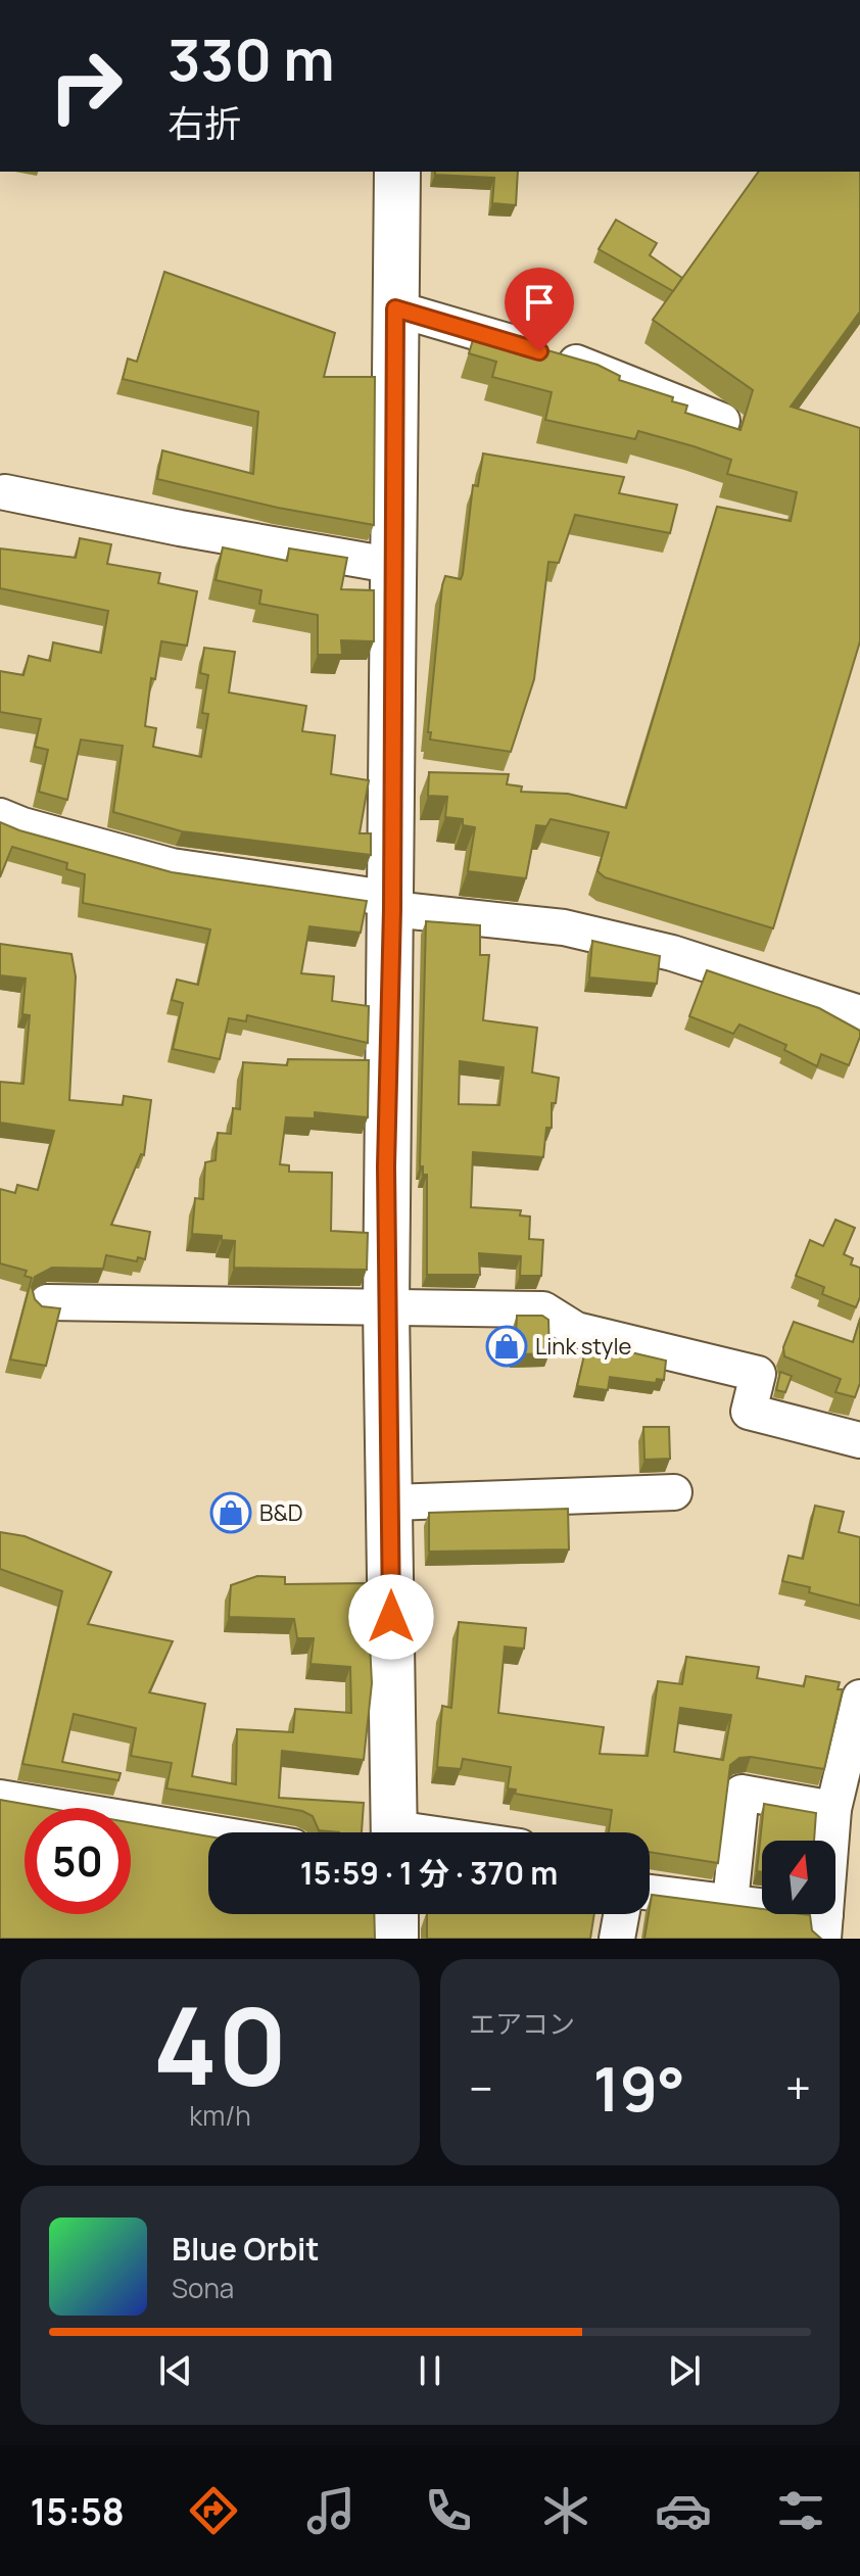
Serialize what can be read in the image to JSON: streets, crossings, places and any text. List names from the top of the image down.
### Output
{
  "places": {
    "shop": ["Link style", "B&D"]
  },
  "north": "top",
  "page": {
    "turn": ["330 m", "右折"],
    "limit": "50",
    "trip": "15:59 · 1 分 · 370 m",
    "tile": [
      ["40", "km/h"],
      "エアコン"
    ],
    "heat": ["−", "19°", "+"],
    "song": ["Blue Orbit", "Sona"],
    "tabs": "15:58"
  }
}
